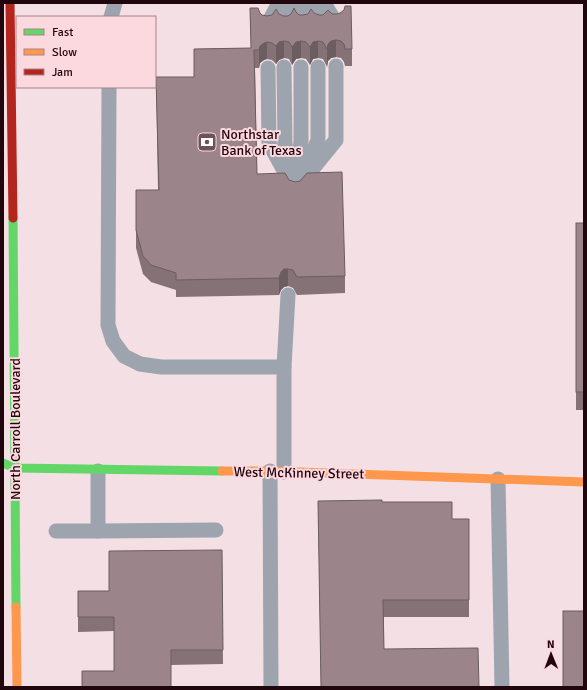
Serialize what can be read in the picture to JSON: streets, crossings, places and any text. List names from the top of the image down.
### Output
{
  "streets": {
    "main road": ["North Carroll Boulevard", "West McKinney Street"]
  },
  "crossings": [
    ["North Carroll Boulevard", "West McKinney Street"]
  ],
  "places": {
    "bank": ["Northstar Bank of Texas"]
  },
  "legend": ["Fast", "Slow", "Jam"],
  "north": "top"
}
